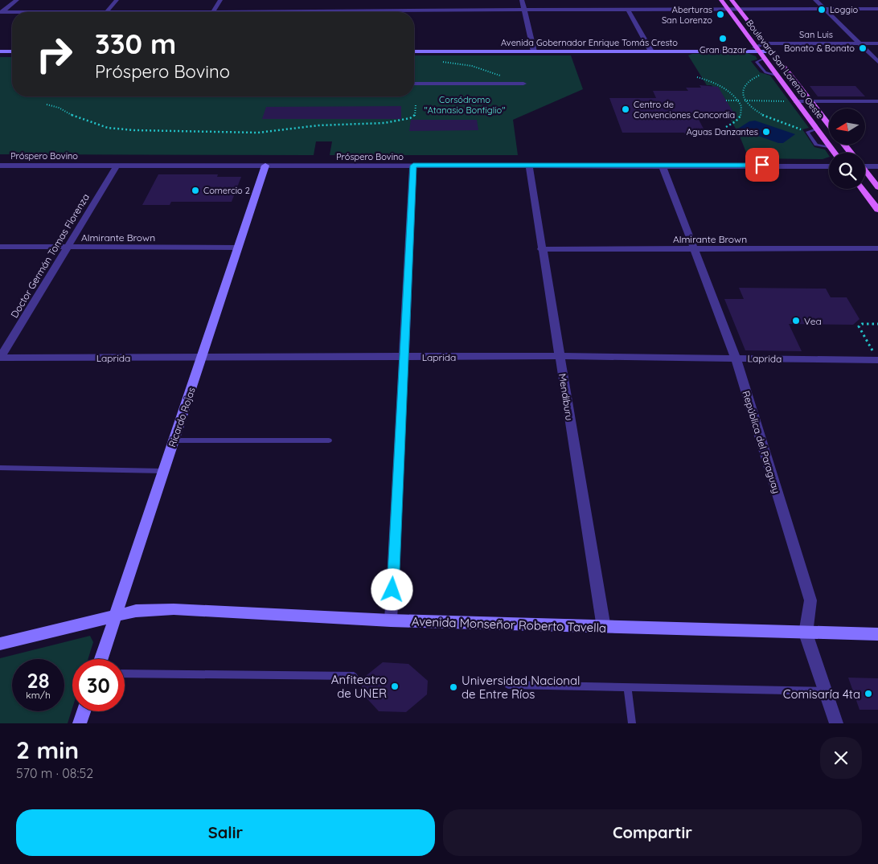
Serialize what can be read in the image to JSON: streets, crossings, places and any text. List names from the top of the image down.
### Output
{
  "streets": {
    "main road": ["Boulevard San Lorenzo Oeste"],
    "street": [
      "San Luis",
      "Avenida Gobernador Enrique Tomás Cresto",
      "Próspero Bovino",
      "Almirante Brown",
      "Doctor Germán Tomas Florenza",
      "Laprida",
      "Mendiburu",
      "Ricardo Rojas",
      "República del Paraguay",
      "Avenida Monseñor Roberto Tavella"
    ]
  },
  "crossings": [
    ["San Luis", "Avenida Gobernador Enrique Tomás Cresto"],
    ["San Luis", "Boulevard San Lorenzo Oeste"],
    ["Avenida Gobernador Enrique Tomás Cresto", "Boulevard San Lorenzo Oeste"],
    ["Próspero Bovino", "Doctor Germán Tomas Florenza"],
    ["Próspero Bovino", "Mendiburu"],
    ["Próspero Bovino", "Ricardo Rojas"],
    ["Próspero Bovino", "República del Paraguay"],
    ["Almirante Brown", "Doctor Germán Tomas Florenza"],
    ["Almirante Brown", "Mendiburu"],
    ["Almirante Brown", "Ricardo Rojas"],
    ["Almirante Brown", "República del Paraguay"],
    ["Doctor Germán Tomas Florenza", "Laprida"],
    ["Laprida", "Mendiburu"],
    ["Laprida", "Ricardo Rojas"],
    ["Laprida", "República del Paraguay"],
    ["Mendiburu", "Avenida Monseñor Roberto Tavella"],
    ["Ricardo Rojas", "Avenida Monseñor Roberto Tavella"],
    ["República del Paraguay", "Avenida Monseñor Roberto Tavella"]
  ],
  "parks": ["Corsódromo \"Atanasio Bonfiglio\""],
  "places": [
    "Loggio",
    "Aberturas San Lorenzo",
    "Gran Bazar",
    "Bonato & Bonato",
    "Centro de Convenciones Concordia",
    "Aguas Danzantes",
    "Comercio 2",
    "Vea",
    "Anfiteatro de UNER",
    "Universidad Nacional de Entre Ríos",
    "Comisaría 4ta"
  ],
  "north": "left",
  "page": {
    "turn": ["330 m", "Próspero Bovino"],
    "speed": "28 km/h",
    "limit": "30",
    "heading": ["2 min", "570 m · 08:52"],
    "buttons": ["Salir", "Compartir"]
  }
}
